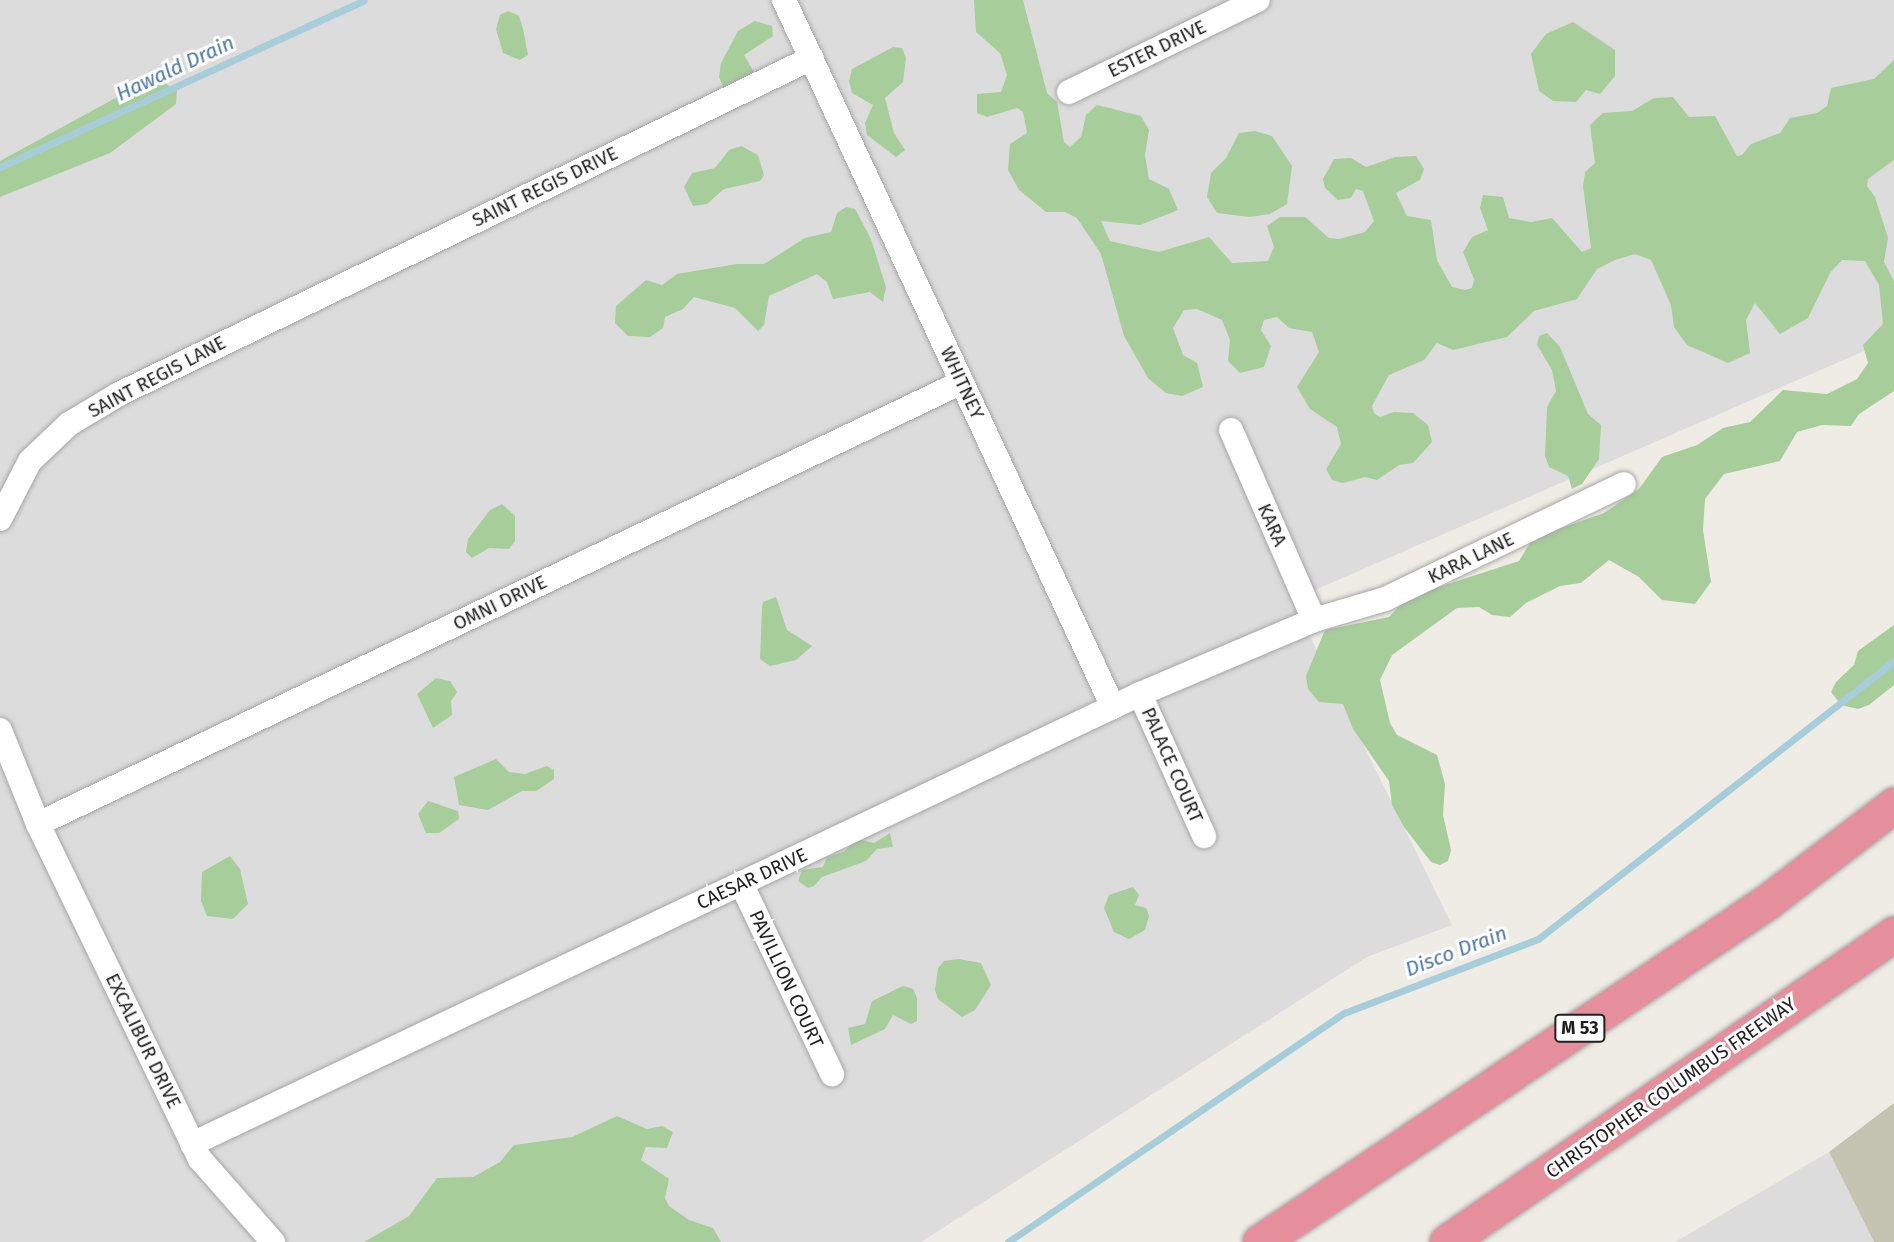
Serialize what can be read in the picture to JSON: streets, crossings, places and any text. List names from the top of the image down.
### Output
{
  "streets": {
    "highway": ["M 53", "CHRISTOPHER COLUMBUS FREEWAY"],
    "street": [
      "ESTER DRIVE",
      "SAINT REGIS DRIVE",
      "SAINT REGIS LANE",
      "WHITNEY",
      "KARA",
      "KARA LANE",
      "OMNI DRIVE",
      "PALACE COURT",
      "CAESAR DRIVE",
      "PAVILLION COURT",
      "EXCALIBUR DRIVE"
    ]
  },
  "crossings": [
    ["SAINT REGIS DRIVE", "SAINT REGIS LANE"],
    ["SAINT REGIS DRIVE", "WHITNEY"],
    ["WHITNEY", "OMNI DRIVE"],
    ["WHITNEY", "CAESAR DRIVE"],
    ["KARA", "KARA LANE"],
    ["KARA", "CAESAR DRIVE"],
    ["KARA LANE", "CAESAR DRIVE"],
    ["OMNI DRIVE", "EXCALIBUR DRIVE"],
    ["PALACE COURT", "CAESAR DRIVE"],
    ["CAESAR DRIVE", "PAVILLION COURT"],
    ["CAESAR DRIVE", "EXCALIBUR DRIVE"]
  ],
  "water": ["Hawald Drain", "Disco Drain"]
}
